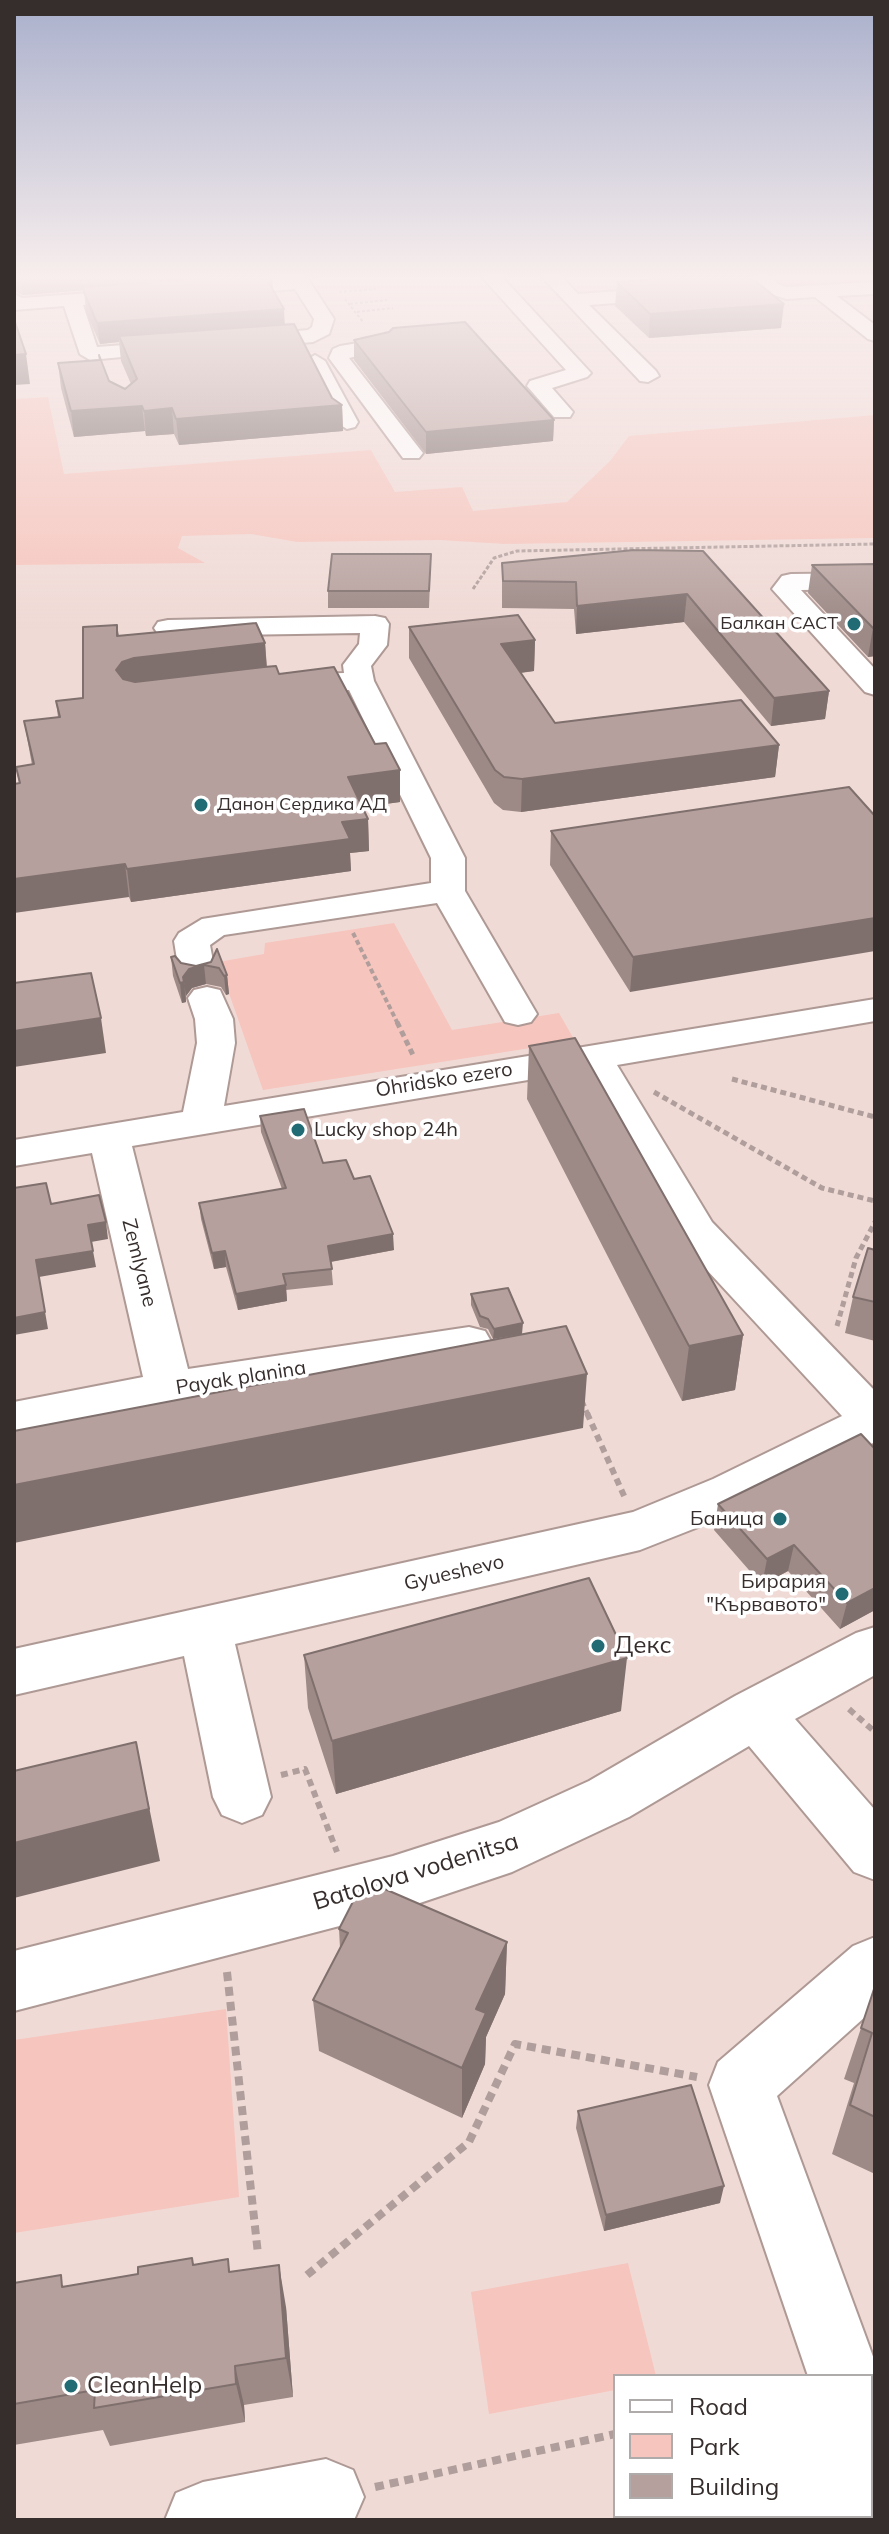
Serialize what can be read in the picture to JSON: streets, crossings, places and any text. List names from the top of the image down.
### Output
{
  "streets": {
    "street": [
      "Ohridsko ezero",
      "Zemlyane",
      "Payak planina",
      "Gyueshevo",
      "Batolova vodenitsa"
    ]
  },
  "crossings": [
    ["Ohridsko ezero", "Zemlyane"],
    ["Zemlyane", "Payak planina"]
  ],
  "places": [
    "Балкан САСТ",
    "Данон Сердика АД",
    "Lucky shop 24h",
    "Баница",
    "Бирария \"Кървавото\"",
    "Декс",
    "CleanHelp"
  ],
  "legend": ["Road", "Park", "Building"]
}
